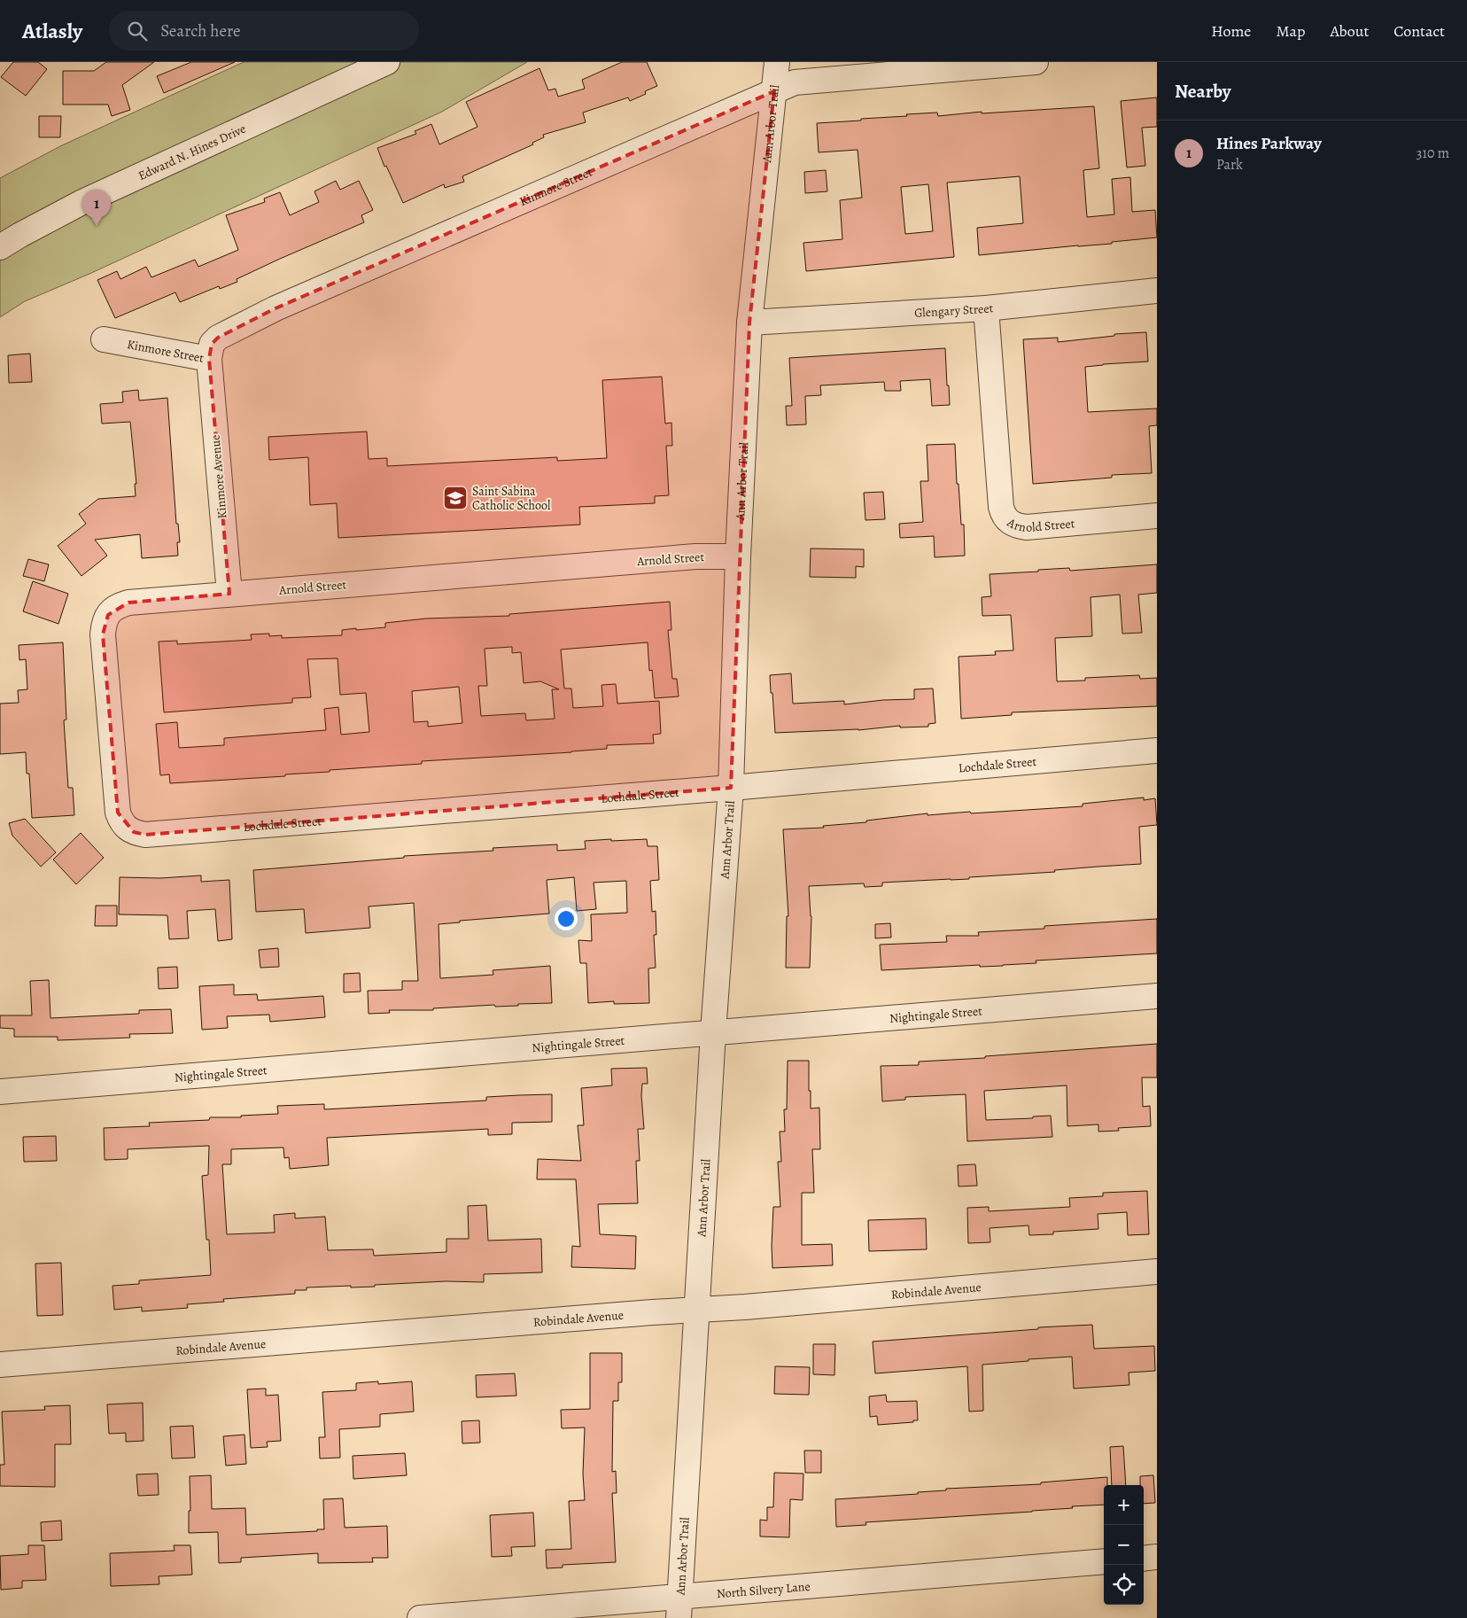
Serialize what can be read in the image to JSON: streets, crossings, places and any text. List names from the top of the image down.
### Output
{
  "streets": {
    "street": [
      "Ann Arbor Trail",
      "Edward N. Hines Drive",
      "Kinmore Street",
      "Glengary Street",
      "Kinmore Avenue",
      "Arnold Street",
      "Lochdale Street",
      "Nightingale Street",
      "Robindale Avenue",
      "North Silvery Lane"
    ]
  },
  "crossings": [
    ["Ann Arbor Trail", "Kinmore Street"],
    ["Ann Arbor Trail", "Glengary Street"],
    ["Ann Arbor Trail", "Arnold Street"],
    ["Ann Arbor Trail", "Lochdale Street"],
    ["Ann Arbor Trail", "Nightingale Street"],
    ["Ann Arbor Trail", "Robindale Avenue"],
    ["Ann Arbor Trail", "North Silvery Lane"],
    ["Kinmore Street", "Kinmore Avenue"],
    ["Glengary Street", "Arnold Street"],
    ["Kinmore Avenue", "Arnold Street"],
    ["Arnold Street", "Lochdale Street"]
  ],
  "places": {
    "school or university": ["Saint Sabina Catholic School"]
  },
  "page": {
    "header": "Atlasly",
    "search": "Search here",
    "nav": [
      "Home",
      "Map",
      "About",
      "Contact"
    ],
    "heading": "Nearby",
    "list": [
      {
        "mark": "1",
        "name": "Hines Parkway",
        "note": "Park",
        "value": "310 m"
      }
    ],
    "pins": "1",
    "map_buttons": ["+", "−"]
  }
}
